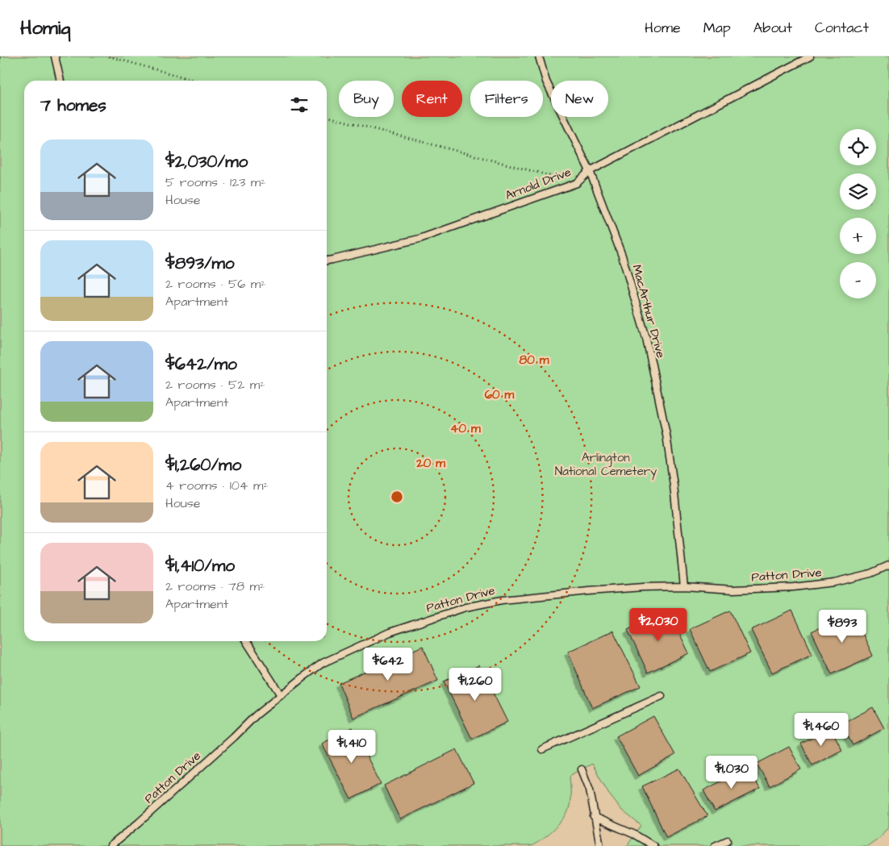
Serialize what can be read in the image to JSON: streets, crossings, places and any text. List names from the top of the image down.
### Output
{
  "streets": {
    "lane": ["Arnold Drive", "MacArthur Drive", "Patton Drive"]
  },
  "crossings": [
    ["Arnold Drive", "MacArthur Drive"],
    ["MacArthur Drive", "Patton Drive"]
  ],
  "parks": ["Arlington National Cemetery"],
  "page": {
    "header": "Homiq",
    "nav": [
      "Home",
      "Map",
      "About",
      "Contact"
    ],
    "chip": [
      "Buy",
      "Rent",
      "Filters",
      "New"
    ],
    "heading": "7 homes",
    "map_buttons": ["+", "−"],
    "list": [
      {
        "name": "$2,030/mo",
        "note": "5 rooms · 123 m² · House"
      },
      {
        "name": "$893/mo",
        "note": "2 rooms · 56 m² · Apartment"
      },
      {
        "name": "$642/mo",
        "note": "2 rooms · 52 m² · Apartment"
      },
      {
        "name": "$1,260/mo",
        "note": "4 rooms · 104 m² · House"
      },
      {
        "name": "$1,410/mo",
        "note": "2 rooms · 78 m² · Apartment"
      }
    ],
    "price": [
      "$2,030",
      "$893",
      "$642",
      "$1,260",
      "$1,460",
      "$1,410",
      "$1,030"
    ]
  },
  "rings": [
    "80 m",
    "60 m",
    "40 m",
    "20 m"
  ]
}
